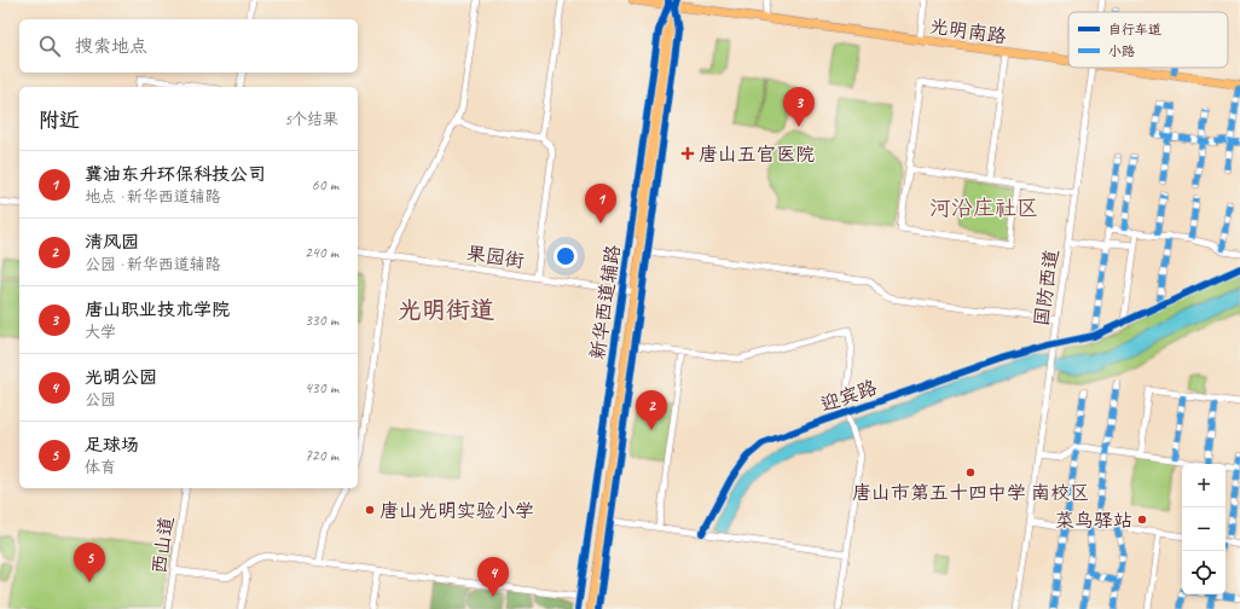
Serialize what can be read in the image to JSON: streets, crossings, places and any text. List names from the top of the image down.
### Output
{
  "streets": {
    "main road": ["光明南路"],
    "street": [
      "果园街",
      "国防西道",
      "新华西道辅路",
      "迎宾路",
      "西山道"
    ]
  },
  "crossings": [
    ["光明南路", "新华西道辅路"],
    ["果园街", "新华西道辅路"],
    ["国防西道", "迎宾路"]
  ],
  "districts": ["河沿庄社区", "光明街道"],
  "places": {
    "health": ["唐山五官医院"],
    "other": ["唐山市第五十四中学 南校区", "唐山光明实验小学", "菜鸟驿站"]
  },
  "legend": ["自行车道", "小路"],
  "page": {
    "search": "搜索地点",
    "pins": [
      "3",
      "1",
      "2",
      "5",
      "4"
    ],
    "heading": ["附近", "5个结果"],
    "list": [
      {
        "mark": "1",
        "name": "冀油东升环保科技公司",
        "note": "地点 · 新华西道辅路",
        "value": "60 m"
      },
      {
        "mark": "2",
        "name": "清风园",
        "note": "公园 · 新华西道辅路",
        "value": "240 m"
      },
      {
        "mark": "3",
        "name": "唐山职业技术学院",
        "note": "大学",
        "value": "330 m"
      },
      {
        "mark": "4",
        "name": "光明公园",
        "note": "公园",
        "value": "430 m"
      },
      {
        "mark": "5",
        "name": "足球场",
        "note": "体育",
        "value": "720 m"
      }
    ],
    "map_buttons": ["+", "−"]
  }
}
